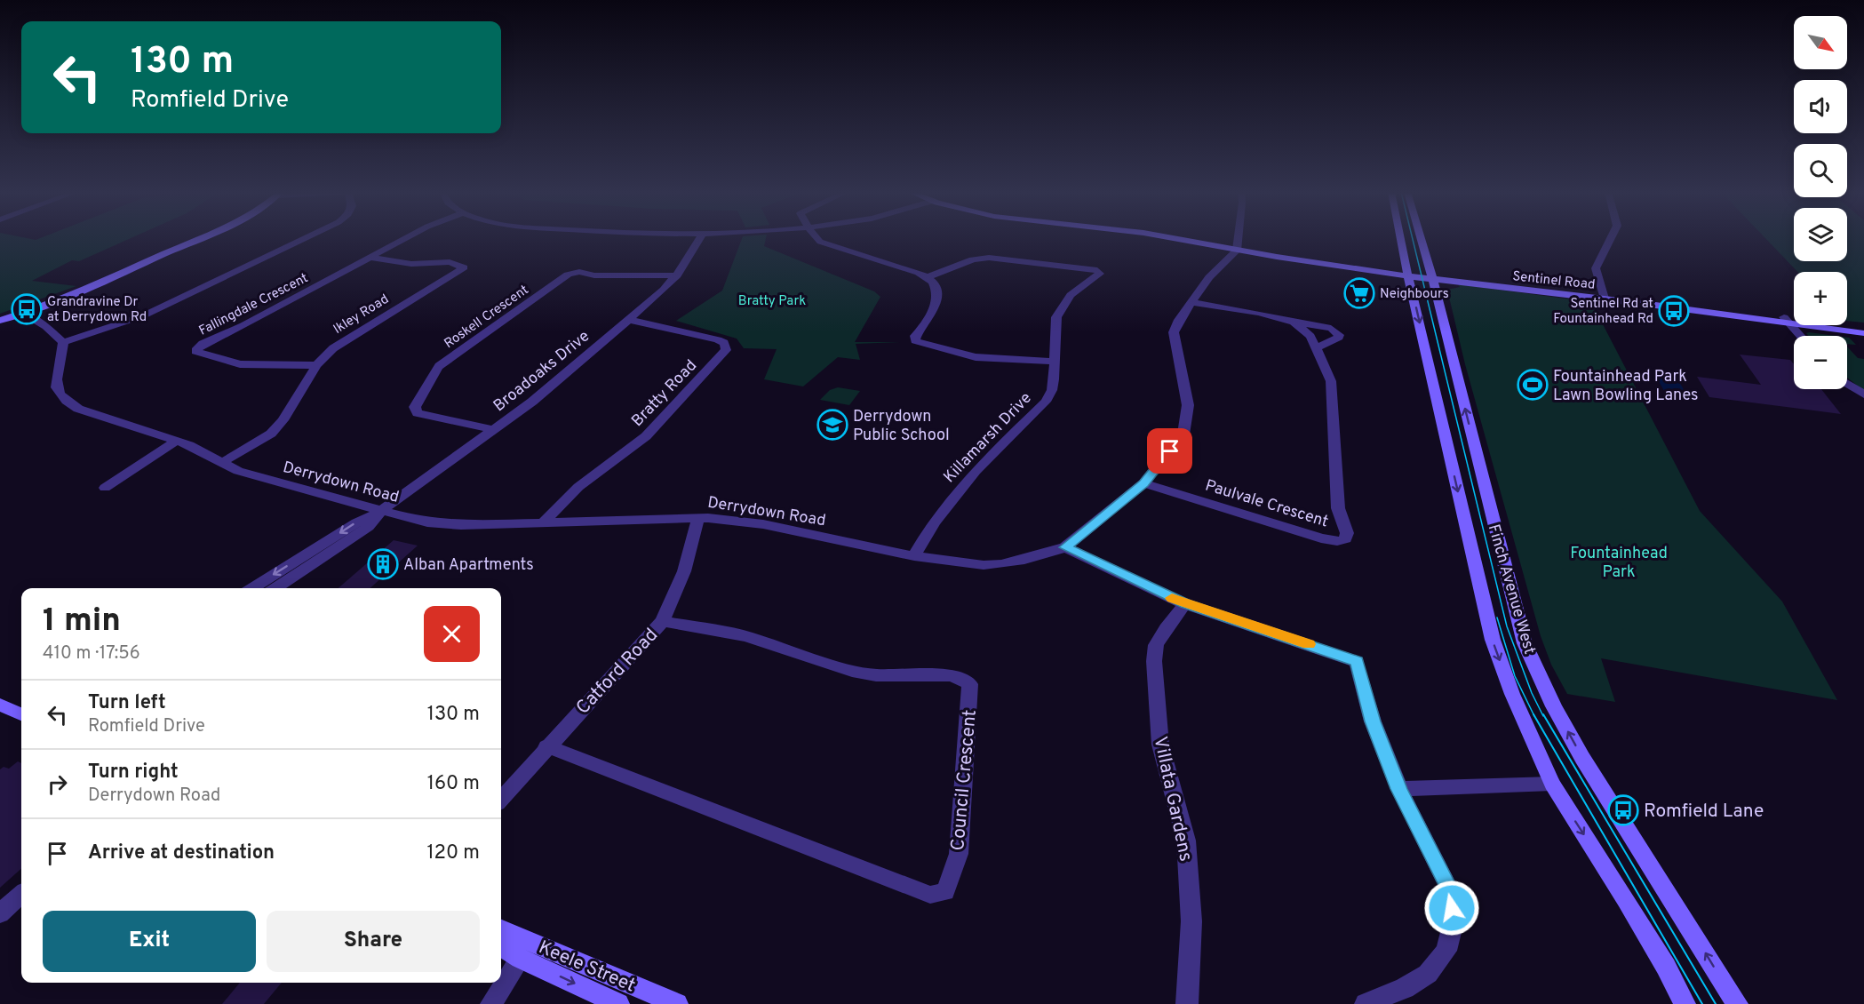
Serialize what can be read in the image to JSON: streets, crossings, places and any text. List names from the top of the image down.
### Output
{
  "streets": {
    "main road": ["Sentinel Road", "Finch Avenue West", "Keele Street"],
    "street": [
      "Fallingdale Crescent",
      "Ikley Road",
      "Roskell Crescent",
      "Broadoaks Drive",
      "Bratty Road",
      "Killamarsh Drive",
      "Derrydown Road",
      "Paulvale Crescent",
      "Catford Road",
      "Council Crescent",
      "Villata Gardens"
    ]
  },
  "crossings": [
    ["Sentinel Road", "Derrydown Road"],
    ["Sentinel Road", "Finch Avenue West"],
    ["Fallingdale Crescent", "Ikley Road"],
    ["Ikley Road", "Derrydown Road"],
    ["Roskell Crescent", "Broadoaks Drive"],
    ["Broadoaks Drive", "Bratty Road"],
    ["Broadoaks Drive", "Derrydown Road"],
    ["Bratty Road", "Derrydown Road"],
    ["Killamarsh Drive", "Derrydown Road"],
    ["Derrydown Road", "Paulvale Crescent"],
    ["Derrydown Road", "Catford Road"],
    ["Catford Road", "Council Crescent"]
  ],
  "parks": ["Bratty Park", "Fountainhead Park"],
  "places": {
    "supermarket": ["Neighbours"],
    "bus stop": ["Grandravine Dr at Derrydown Rd", "Sentinel Rd at Fountainhead Rd", "Romfield Lane"],
    "sports": ["Fountainhead Park Lawn Bowling Lanes"],
    "school or university": ["Derrydown Public School"],
    "building": ["Alban Apartments"]
  },
  "north": "bottom right",
  "page": {
    "map_buttons": ["+", "−"],
    "turn": ["130 m", "Romfield Drive"],
    "heading": ["1 min", "410 m · 17:56"],
    "list": [
      {
        "name": "Turn left",
        "note": "Romfield Drive",
        "value": "130 m"
      },
      {
        "name": "Turn right",
        "note": "Derrydown Road",
        "value": "160 m"
      },
      {
        "name": "Arrive at destination",
        "value": "120 m"
      }
    ],
    "buttons": ["Exit", "Share"]
  }
}
